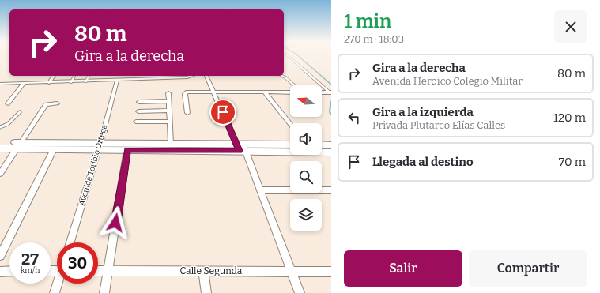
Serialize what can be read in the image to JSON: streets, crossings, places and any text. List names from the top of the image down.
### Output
{
  "streets": {
    "street": ["Avenida Toribio Ortega", "Calle Segunda"]
  },
  "north": "left",
  "page": {
    "heading": ["1 min", "270 m · 18:03"],
    "turn": ["80 m", "Gira a la derecha"],
    "list": [
      {
        "name": "Gira a la derecha",
        "note": "Avenida Heroico Colegio Militar",
        "value": "80 m"
      },
      {
        "name": "Gira a la izquierda",
        "note": "Privada Plutarco Elías Calles",
        "value": "120 m"
      },
      {
        "name": "Llegada al destino",
        "value": "70 m"
      }
    ],
    "speed": "27 km/h",
    "limit": "30",
    "buttons": ["Salir", "Compartir"]
  }
}
